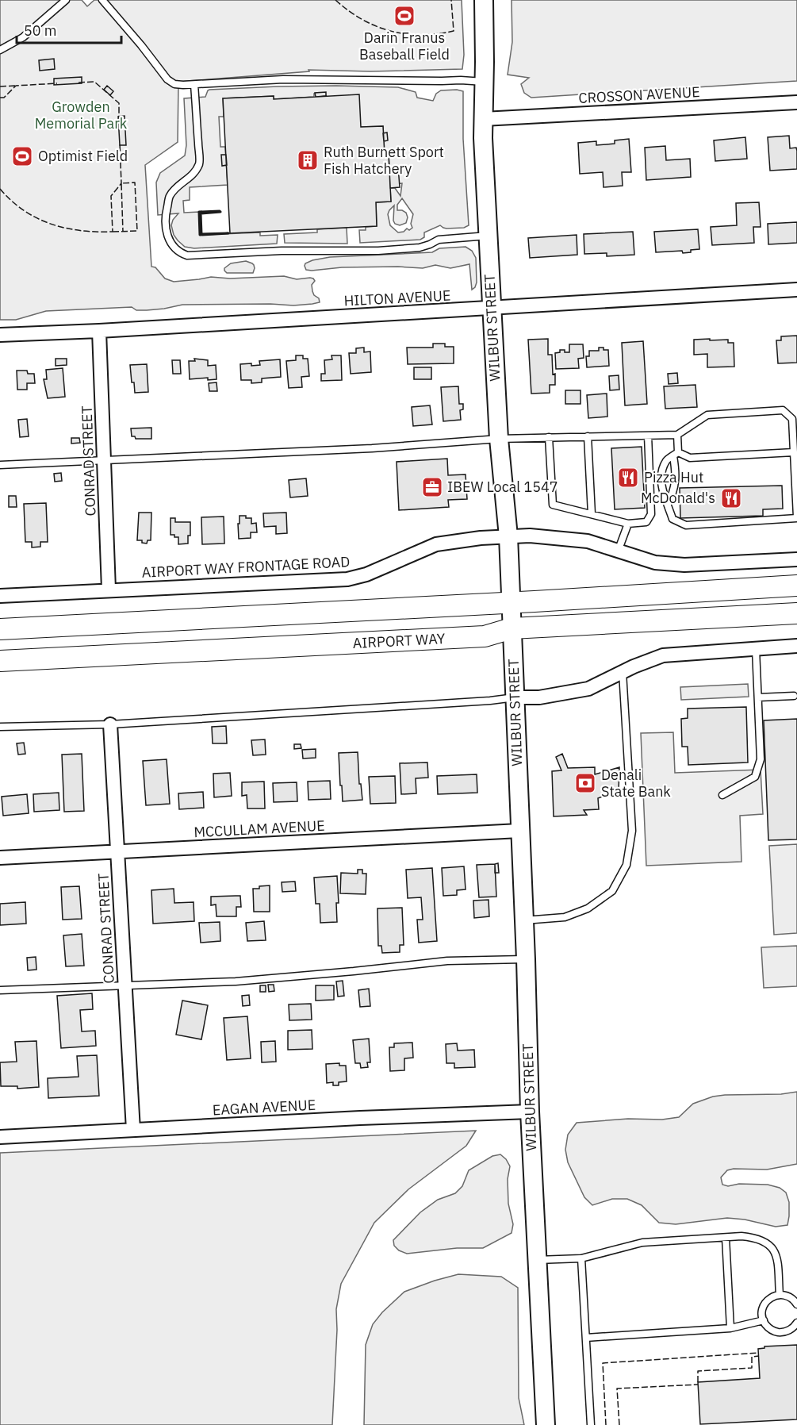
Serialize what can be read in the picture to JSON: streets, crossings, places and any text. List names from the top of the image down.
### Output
{
  "streets": {
    "main road": ["AIRPORT WAY"],
    "street": [
      "CROSSON AVENUE",
      "HILTON AVENUE",
      "WILBUR STREET",
      "CONRAD STREET",
      "AIRPORT WAY FRONTAGE ROAD",
      "MCCULLAM AVENUE",
      "EAGAN AVENUE"
    ]
  },
  "crossings": [
    ["CROSSON AVENUE", "WILBUR STREET"],
    ["HILTON AVENUE", "WILBUR STREET"],
    ["HILTON AVENUE", "CONRAD STREET"],
    ["WILBUR STREET", "AIRPORT WAY FRONTAGE ROAD"],
    ["WILBUR STREET", "AIRPORT WAY"],
    ["WILBUR STREET", "MCCULLAM AVENUE"],
    ["WILBUR STREET", "EAGAN AVENUE"],
    ["CONRAD STREET", "AIRPORT WAY FRONTAGE ROAD"],
    ["CONRAD STREET", "MCCULLAM AVENUE"],
    ["CONRAD STREET", "EAGAN AVENUE"]
  ],
  "parks": ["Growden Memorial Park"],
  "places": {
    "sports": ["Darin Franus Baseball Field", "Optimist Field"],
    "building": ["Ruth Burnett Sport Fish Hatchery"],
    "restaurant": ["Pizza Hut", "McDonald's"],
    "office": ["IBEW Local 1547"],
    "bank": ["Denali State Bank"]
  },
  "scale_bar": "50 m"
}
